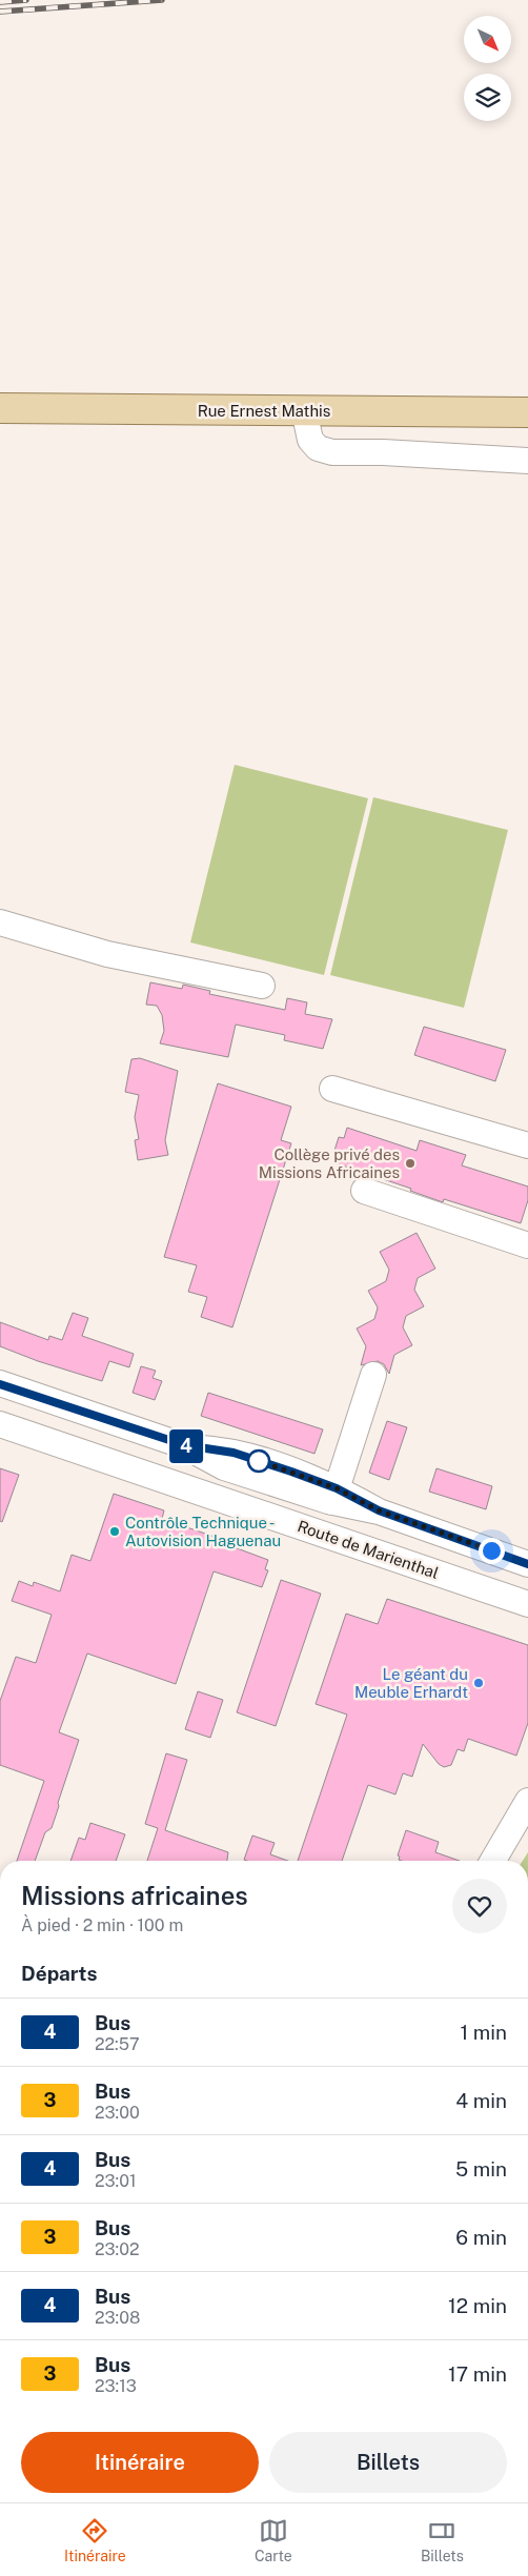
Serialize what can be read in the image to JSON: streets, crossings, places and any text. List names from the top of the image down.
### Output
{
  "streets": {
    "main road": ["Rue Ernest Mathis"],
    "street": ["Route de Marienthal"]
  },
  "places": ["Collège privé des Missions Africaines", "Contrôle Technique - Autovision Haguenau", "Le géant du Meuble Erhardt"],
  "lines": ["bus line 4"],
  "north": "bottom right",
  "page": {
    "on_map": "4",
    "heading": [
      ["Missions africaines", "À pied · 2 min · 100 m"],
      "Départs"
    ],
    "list": [
      {
        "mark": "4",
        "name": "Bus",
        "note": "22:57",
        "value": "1 min"
      },
      {
        "mark": "3",
        "name": "Bus",
        "note": "23:00",
        "value": "4 min"
      },
      {
        "mark": "4",
        "name": "Bus",
        "note": "23:01",
        "value": "5 min"
      },
      {
        "mark": "3",
        "name": "Bus",
        "note": "23:02",
        "value": "6 min"
      },
      {
        "mark": "4",
        "name": "Bus",
        "note": "23:08",
        "value": "12 min"
      },
      {
        "mark": "3",
        "name": "Bus",
        "note": "23:13",
        "value": "17 min"
      }
    ],
    "buttons": ["Itinéraire", "Billets"],
    "tabs": ["Itinéraire", "Carte", "Billets"]
  }
}
